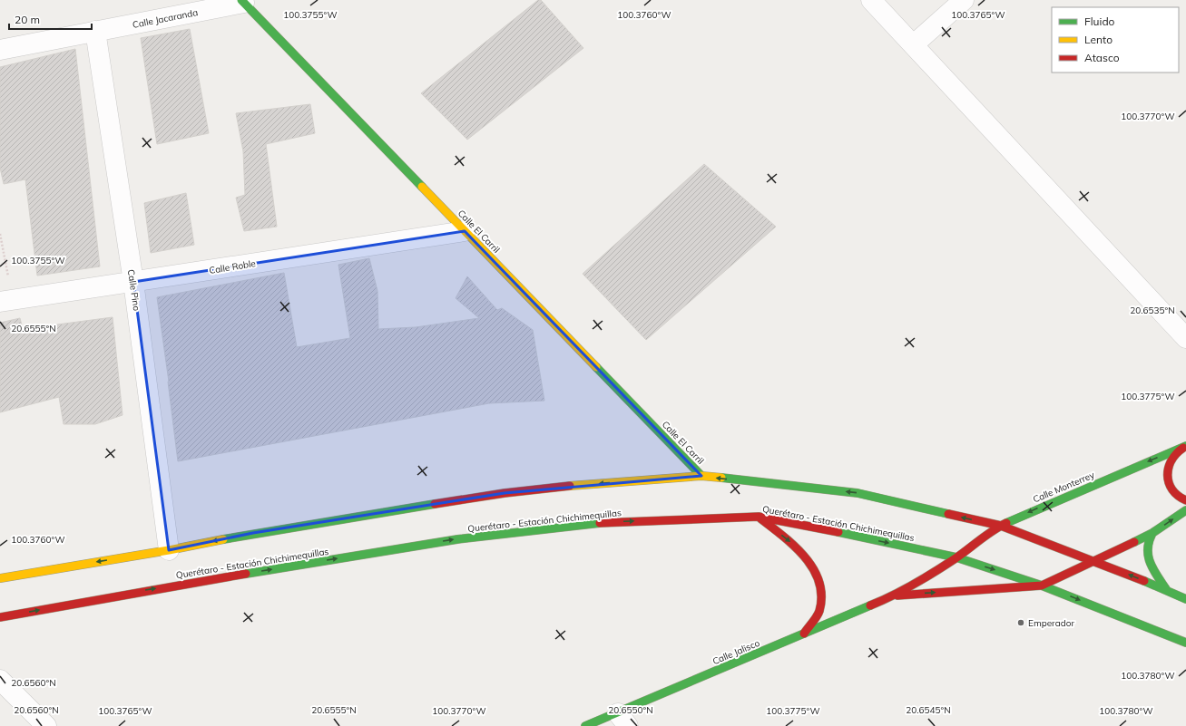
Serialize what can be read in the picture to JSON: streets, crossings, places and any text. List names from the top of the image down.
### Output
{
  "streets": {
    "main road": [
      "Calle El Carril",
      "Calle Monterrey",
      "Querétaro - Estación Chichimequillas",
      "Calle Jalisco"
    ],
    "street": ["Calle Jacaranda", "Calle Roble", "Calle Pino"]
  },
  "crossings": [
    ["Calle Jacaranda", "Calle El Carril"],
    ["Calle Jacaranda", "Calle Pino"],
    ["Calle El Carril", "Calle Roble"],
    ["Calle Roble", "Calle Pino"],
    ["Calle Monterrey", "Querétaro - Estación Chichimequillas"],
    ["Calle Monterrey", "Calle Jalisco"],
    ["Querétaro - Estación Chichimequillas", "Calle Jalisco"]
  ],
  "places": ["Emperador"],
  "legend": ["Fluido", "Lento", "Atasco"],
  "scale_bar": "20 m",
  "coordinates": [
    "100.3755°W",
    "100.3760°W",
    "100.3765°W",
    "100.3770°W",
    "20.6535°N",
    "20.6555°N",
    "100.3775°W",
    "100.3780°W",
    "20.6560°N",
    "20.6550°N",
    "20.6545°N"
  ]
}
